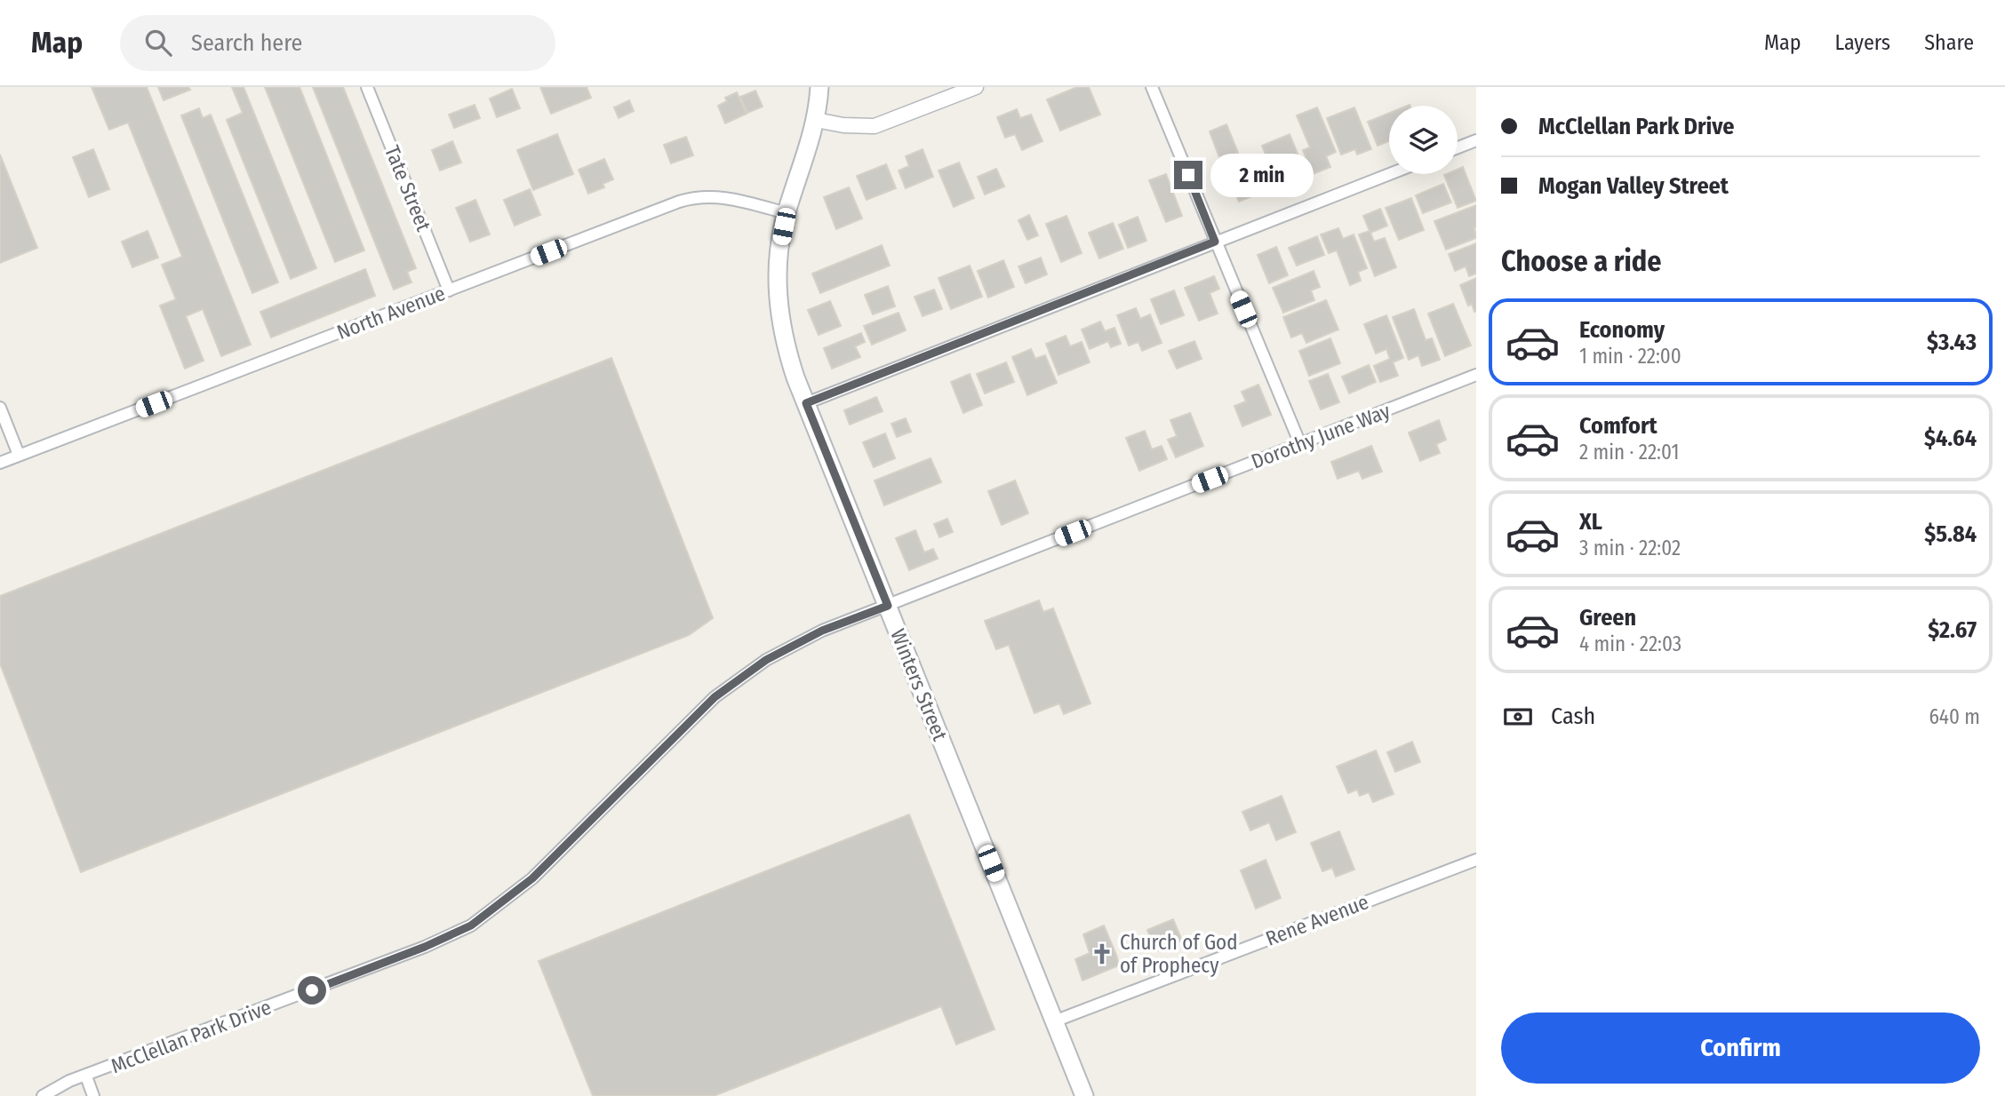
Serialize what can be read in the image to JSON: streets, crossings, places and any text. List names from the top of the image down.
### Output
{
  "streets": {
    "main road": ["Winters Street"],
    "street": [
      "Tate Street",
      "North Avenue",
      "Dorothy June Way",
      "Rene Avenue",
      "McClellan Park Drive"
    ]
  },
  "crossings": [
    ["Tate Street", "North Avenue"],
    ["North Avenue", "Winters Street"],
    ["Dorothy June Way", "Winters Street"],
    ["Dorothy June Way", "McClellan Park Drive"],
    ["Winters Street", "Rene Avenue"],
    ["Winters Street", "McClellan Park Drive"]
  ],
  "places": {
    "church": ["Church of God of Prophecy"]
  },
  "page": {
    "header": "Map",
    "search": "Search here",
    "nav": ["Map", "Layers", "Share"],
    "banner": ["McClellan Park Drive", "Mogan Valley Street"],
    "bubble": "2 min",
    "heading": "Choose a ride",
    "list": [
      {
        "name": "Economy",
        "note": "1 min · 22:00",
        "value": "$3.43"
      },
      {
        "name": "Comfort",
        "note": "2 min · 22:01",
        "value": "$4.64"
      },
      {
        "name": "XL",
        "note": "3 min · 22:02",
        "value": "$5.84"
      },
      {
        "name": "Green",
        "note": "4 min · 22:03",
        "value": "$2.67"
      }
    ],
    "pay": ["Cash", "640 m"],
    "buttons": "Confirm"
  }
}
